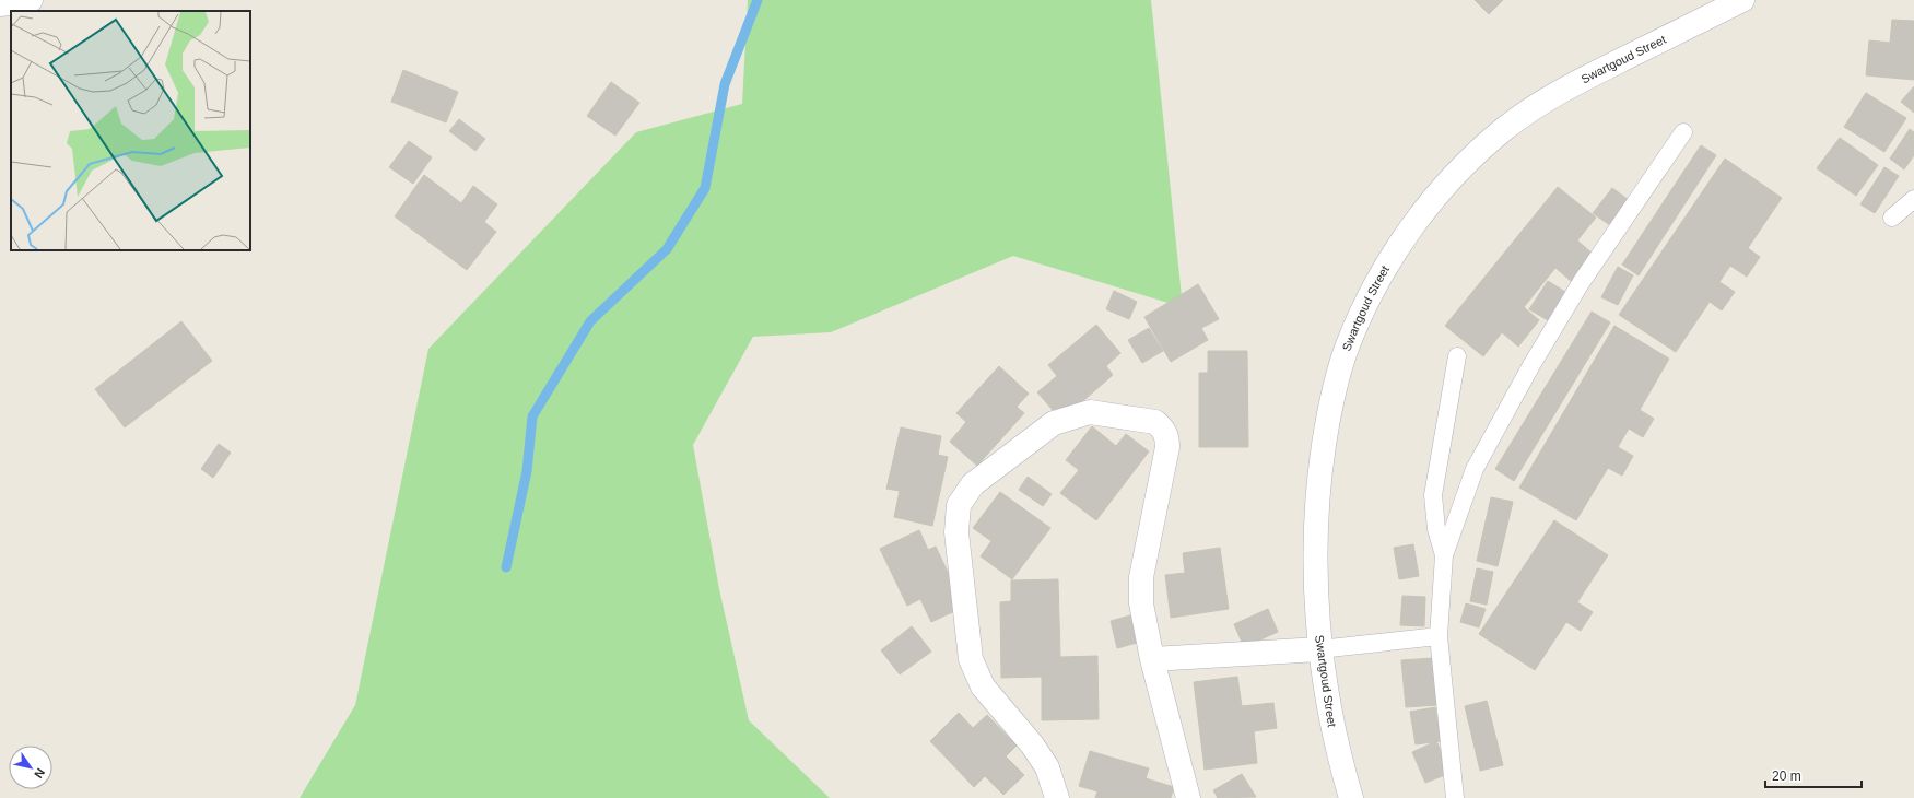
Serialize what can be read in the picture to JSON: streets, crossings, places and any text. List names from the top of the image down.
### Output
{
  "streets": {
    "street": ["Swartgoud Street"]
  },
  "scale_bar": "20 m",
  "north": "bottom right"
}
